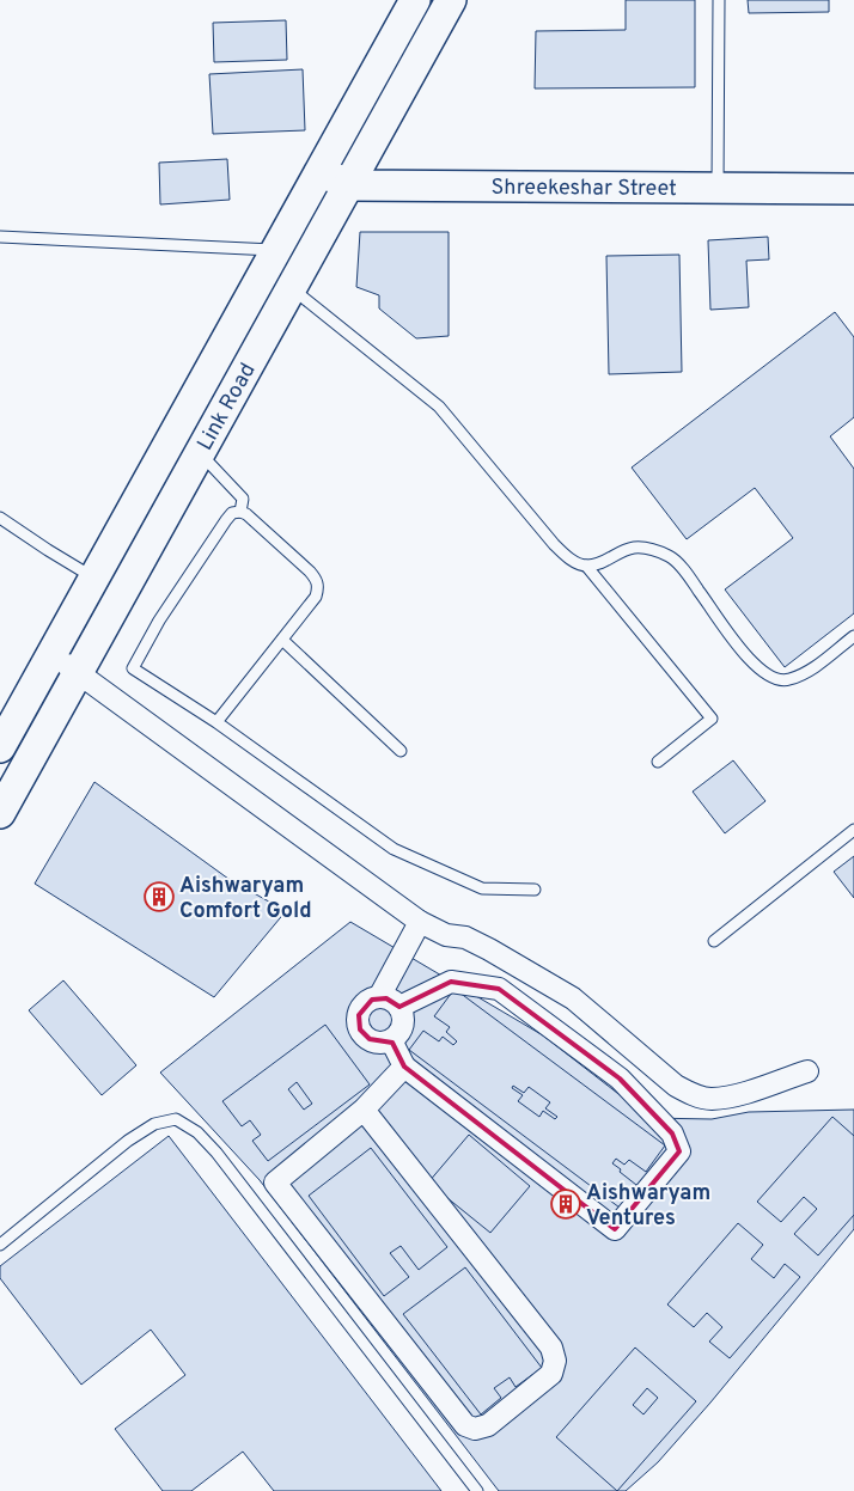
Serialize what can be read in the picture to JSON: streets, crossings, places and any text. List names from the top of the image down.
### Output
{
  "streets": {
    "street": ["Shreekeshar Street", "Link Road"]
  },
  "crossings": [
    ["Shreekeshar Street", "Link Road"]
  ],
  "places": {
    "building": ["Aishwaryam Comfort Gold", "Aishwaryam Ventures"]
  }
}
